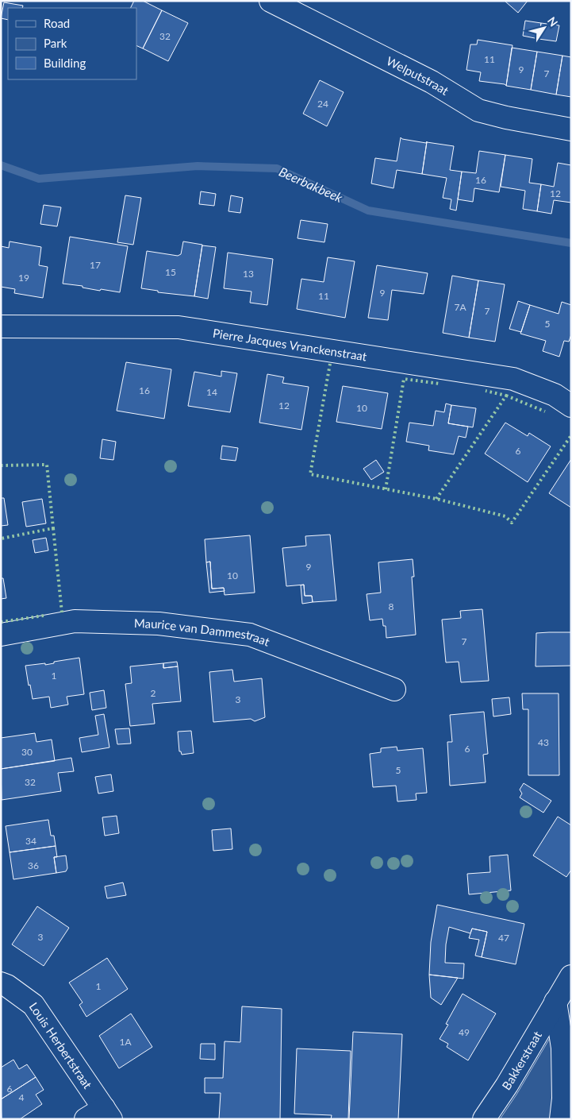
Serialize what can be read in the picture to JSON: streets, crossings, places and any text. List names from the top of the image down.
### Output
{
  "streets": {
    "street": [
      "Welputstraat",
      "Pierre Jacques Vranckenstraat",
      "Maurice van Dammestraat",
      "Louis Herbertstraat",
      "Bakkerstraat"
    ]
  },
  "water": ["Beerbakbeek"],
  "house_numbers": [
    "32",
    "11",
    "9",
    "7",
    "24",
    "16",
    "12",
    "17",
    "15",
    "13",
    "19",
    "9",
    "11",
    "7A",
    "7",
    "5",
    "16",
    "14",
    "12",
    "10",
    "6",
    "9",
    "10",
    "8",
    "7",
    "1",
    "2",
    "3",
    "43",
    "6",
    "30",
    "5",
    "32",
    "34",
    "36",
    "3",
    "47",
    "1",
    "49",
    "1A",
    "6",
    "4"
  ],
  "legend": ["Road", "Park", "Building"],
  "north": "top right"
}
